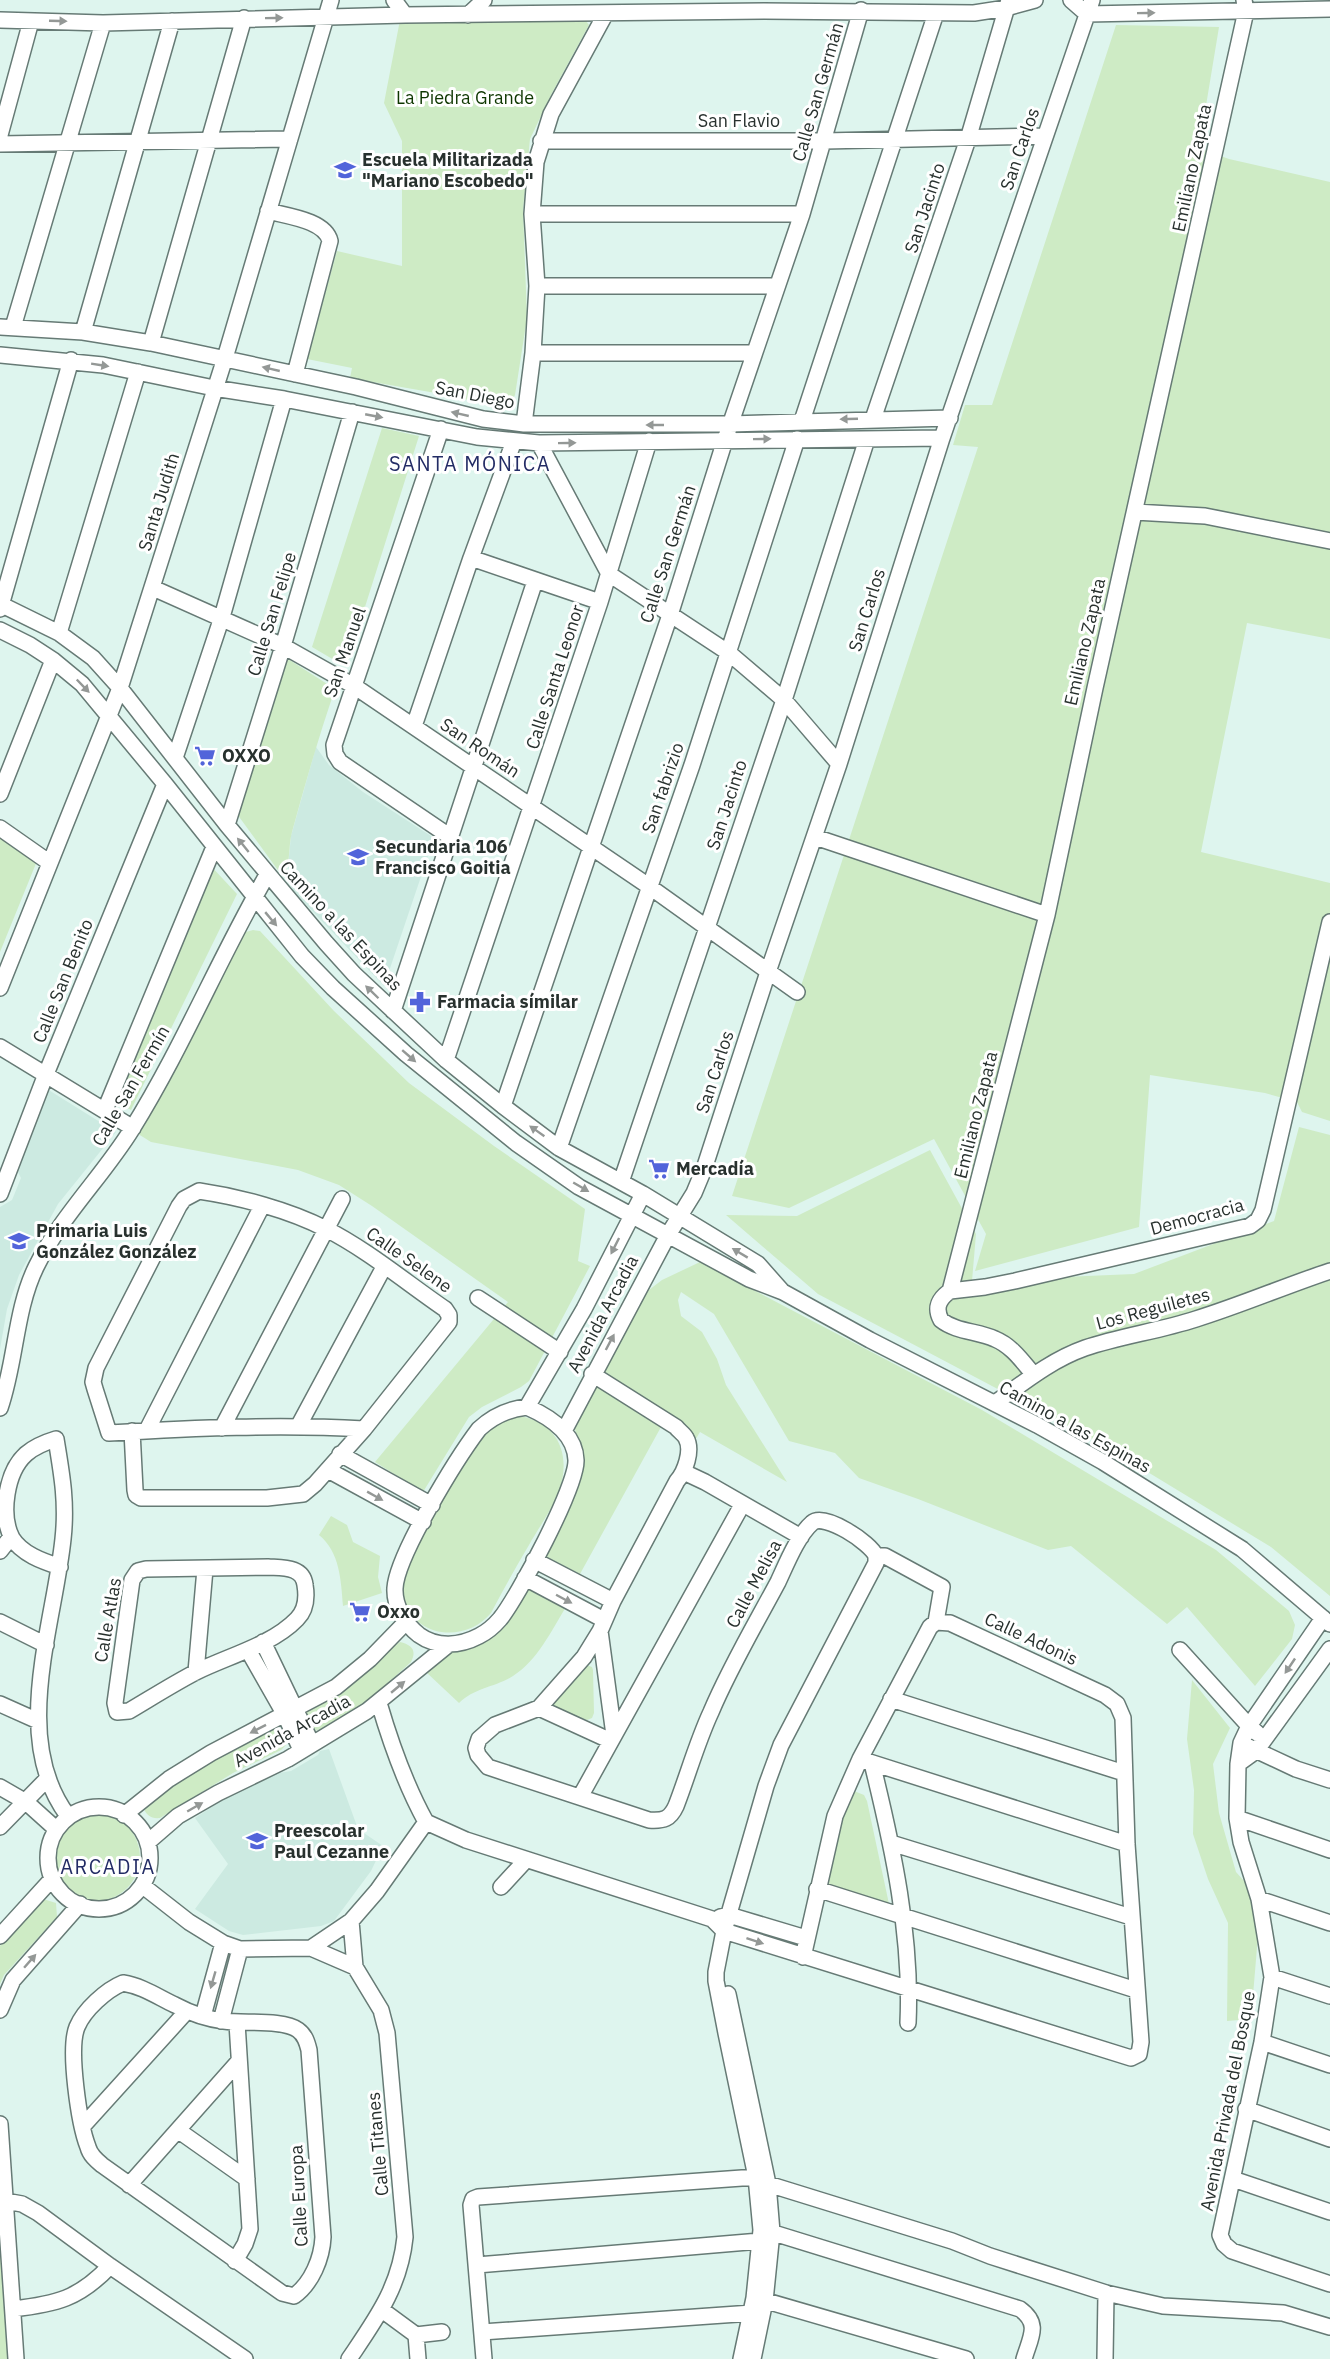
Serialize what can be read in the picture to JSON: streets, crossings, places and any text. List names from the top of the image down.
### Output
{
  "streets": {
    "street": [
      "Calle San Germán",
      "San Flavio",
      "San Carlos",
      "Emiliano Zapata",
      "San Jacinto",
      "San Diego",
      "Santa Judith",
      "Calle San Felipe",
      "San Manuel",
      "Calle Santa Leonor",
      "San Román",
      "San fabrizio",
      "Camino a las Espinas",
      "Calle San Benito",
      "Calle San Fermín",
      "Democracia",
      "Calle Selene",
      "Los Reguiletes",
      "Avenida Arcadia",
      "Calle Melisa",
      "Calle Atlas",
      "Calle Adonis",
      "Avenida Privada del Bosque",
      "Calle Titanes",
      "Calle Europa"
    ]
  },
  "crossings": [
    ["Calle San Germán", "San Flavio"],
    ["Calle San Germán", "San Diego"],
    ["Calle San Germán", "San Román"],
    ["Calle San Germán", "Camino a las Espinas"],
    ["San Flavio", "San Carlos"],
    ["San Flavio", "San Jacinto"],
    ["San Carlos", "San Diego"],
    ["San Carlos", "San Román"],
    ["San Carlos", "Camino a las Espinas"],
    ["San Carlos", "Avenida Arcadia"],
    ["Emiliano Zapata", "Democracia"],
    ["Emiliano Zapata", "Los Reguiletes"],
    ["San Jacinto", "San Diego"],
    ["San Jacinto", "San Román"],
    ["San Jacinto", "Camino a las Espinas"],
    ["San Diego", "Santa Judith"],
    ["Santa Judith", "San Román"],
    ["Santa Judith", "Camino a las Espinas"],
    ["Calle San Felipe", "San Román"],
    ["Calle San Felipe", "Camino a las Espinas"],
    ["San Manuel", "San Román"],
    ["Calle Santa Leonor", "San Román"],
    ["Calle Santa Leonor", "Camino a las Espinas"],
    ["San Román", "San fabrizio"],
    ["San fabrizio", "Camino a las Espinas"],
    ["Camino a las Espinas", "Calle San Benito"],
    ["Camino a las Espinas", "Calle San Fermín"],
    ["Camino a las Espinas", "Los Reguiletes"],
    ["Camino a las Espinas", "Avenida Arcadia"],
    ["Camino a las Espinas", "Avenida Privada del Bosque"]
  ],
  "districts": ["SANTA MÓNICA", "ARCADIA"],
  "parks": ["La Piedra Grande"],
  "places": {
    "school or university": [
      "Escuela Militarizada \"Mariano Escobedo\"",
      "Secundaria 106 Francisco Goitia",
      "Primaria Luis González González",
      "Preescolar Paul Cezanne"
    ],
    "supermarket": ["OXXO", "Mercadía", "Oxxo"],
    "pharmacy": ["Farmacia símilar"]
  }
}
